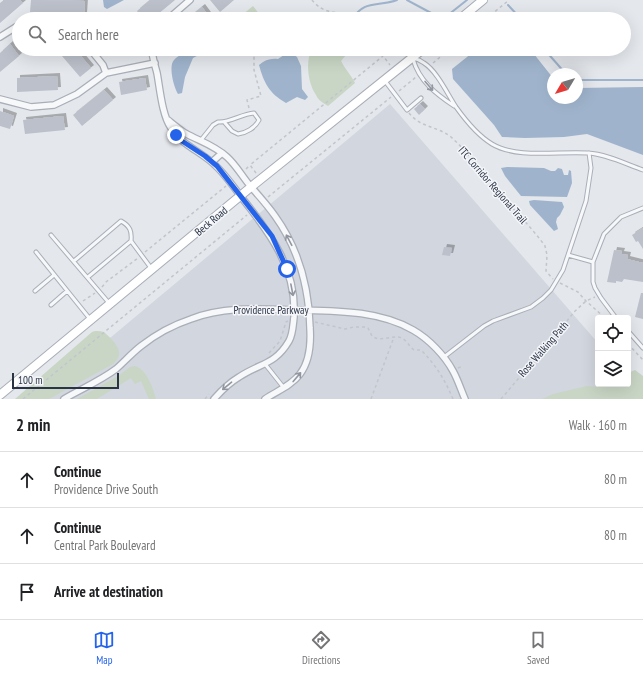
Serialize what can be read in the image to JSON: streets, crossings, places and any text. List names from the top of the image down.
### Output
{
  "streets": {
    "main road": ["Beck Road"],
    "street": ["Providence Parkway"],
    "path": ["ITC Corridor Regional Trail", "Rose Walking Path"]
  },
  "scale_bar": "100 m",
  "north": "bottom left",
  "page": {
    "search": "Search here",
    "scale": "100 m",
    "heading": ["2 min", "Walk · 160 m"],
    "list": [
      ["Continue", "Providence Drive South", "80 m"],
      ["Continue", "Central Park Boulevard", "80 m"],
      "Arrive at destination"
    ],
    "nav": ["Map", "Directions", "Saved"]
  }
}
